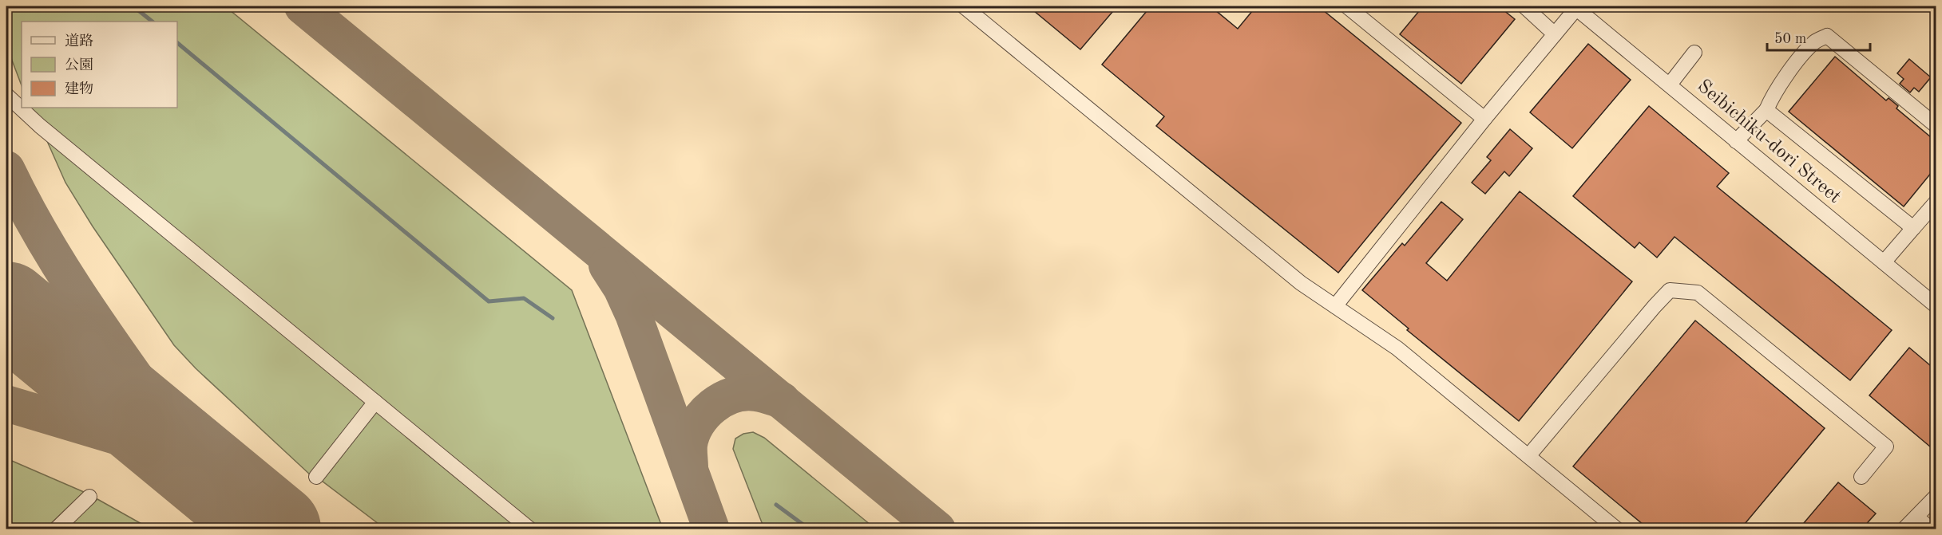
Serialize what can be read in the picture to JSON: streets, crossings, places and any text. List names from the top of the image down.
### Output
{
  "streets": {
    "street": ["Seibichiku-dori Street"]
  },
  "legend": ["道路", "公園", "建物"],
  "scale_bar": "50 m"
}
